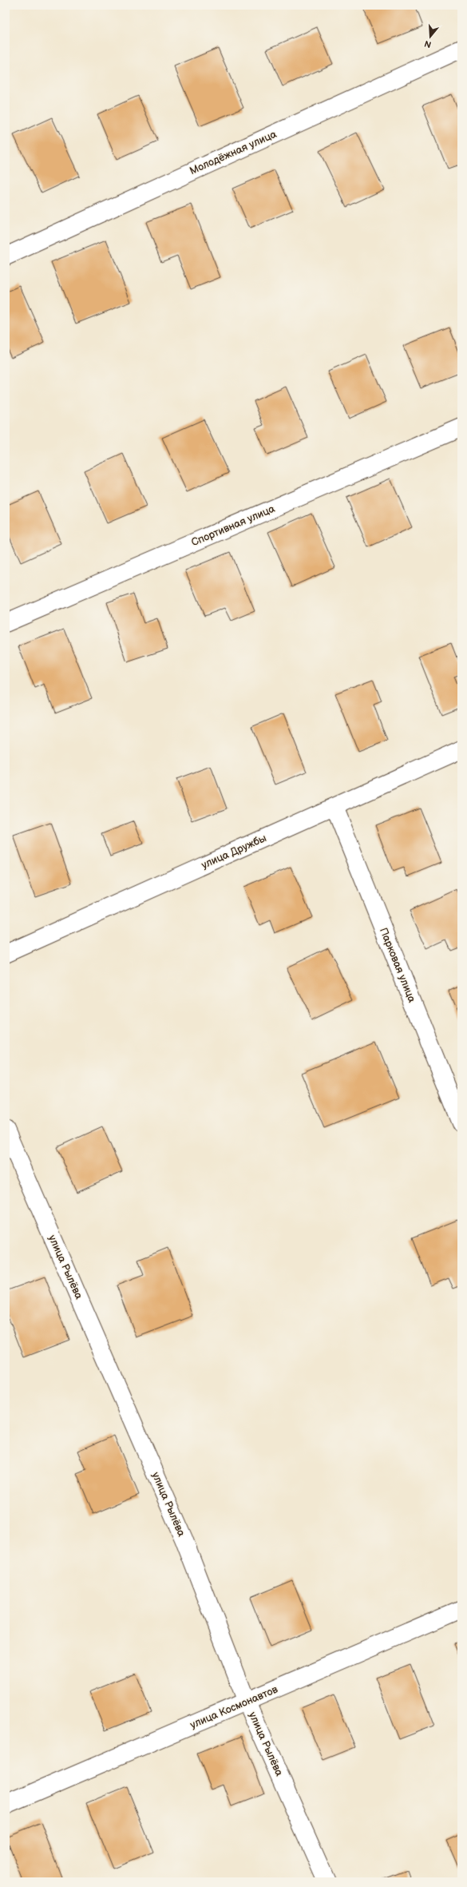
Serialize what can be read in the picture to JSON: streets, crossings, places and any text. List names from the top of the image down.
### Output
{
  "streets": {
    "street": [
      "Молодёжная улица",
      "Спортивная улица",
      "улица Дружбы",
      "Парковая улица",
      "улица Рылёва",
      "улица Космонавтов"
    ]
  },
  "crossings": [
    ["улица Дружбы", "Парковая улица"],
    ["улица Рылёва", "улица Космонавтов"]
  ],
  "north": "bottom"
}
